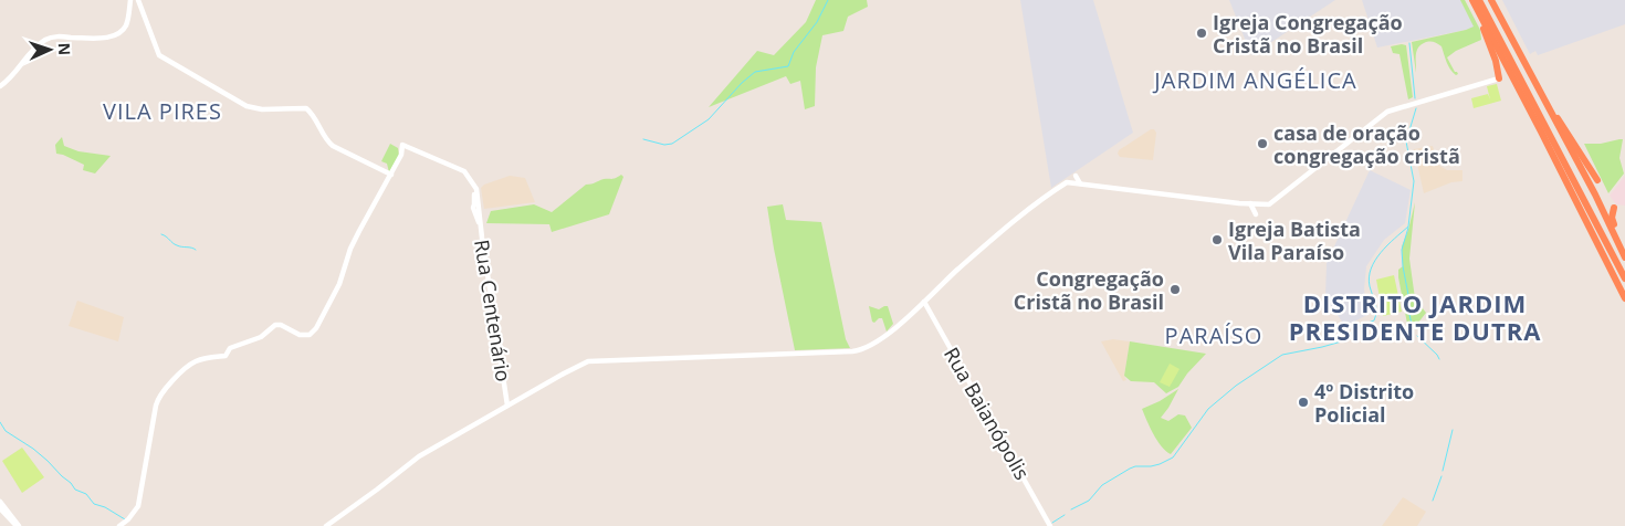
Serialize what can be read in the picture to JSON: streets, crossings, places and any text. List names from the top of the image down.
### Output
{
  "streets": {
    "street": ["Rua Centenário", "Rua Baianópolis"]
  },
  "districts": [
    "JARDIM ANGÉLICA",
    "VILA PIRES",
    "DISTRITO JARDIM PRESIDENTE DUTRA",
    "PARAÍSO"
  ],
  "places": [
    "Igreja Congregação Cristã no Brasil",
    "casa de oração congregação cristã",
    "Igreja Batista Vila Paraíso",
    "Congregação Cristã no Brasil",
    "4º Distrito Policial"
  ],
  "north": "right"
}
